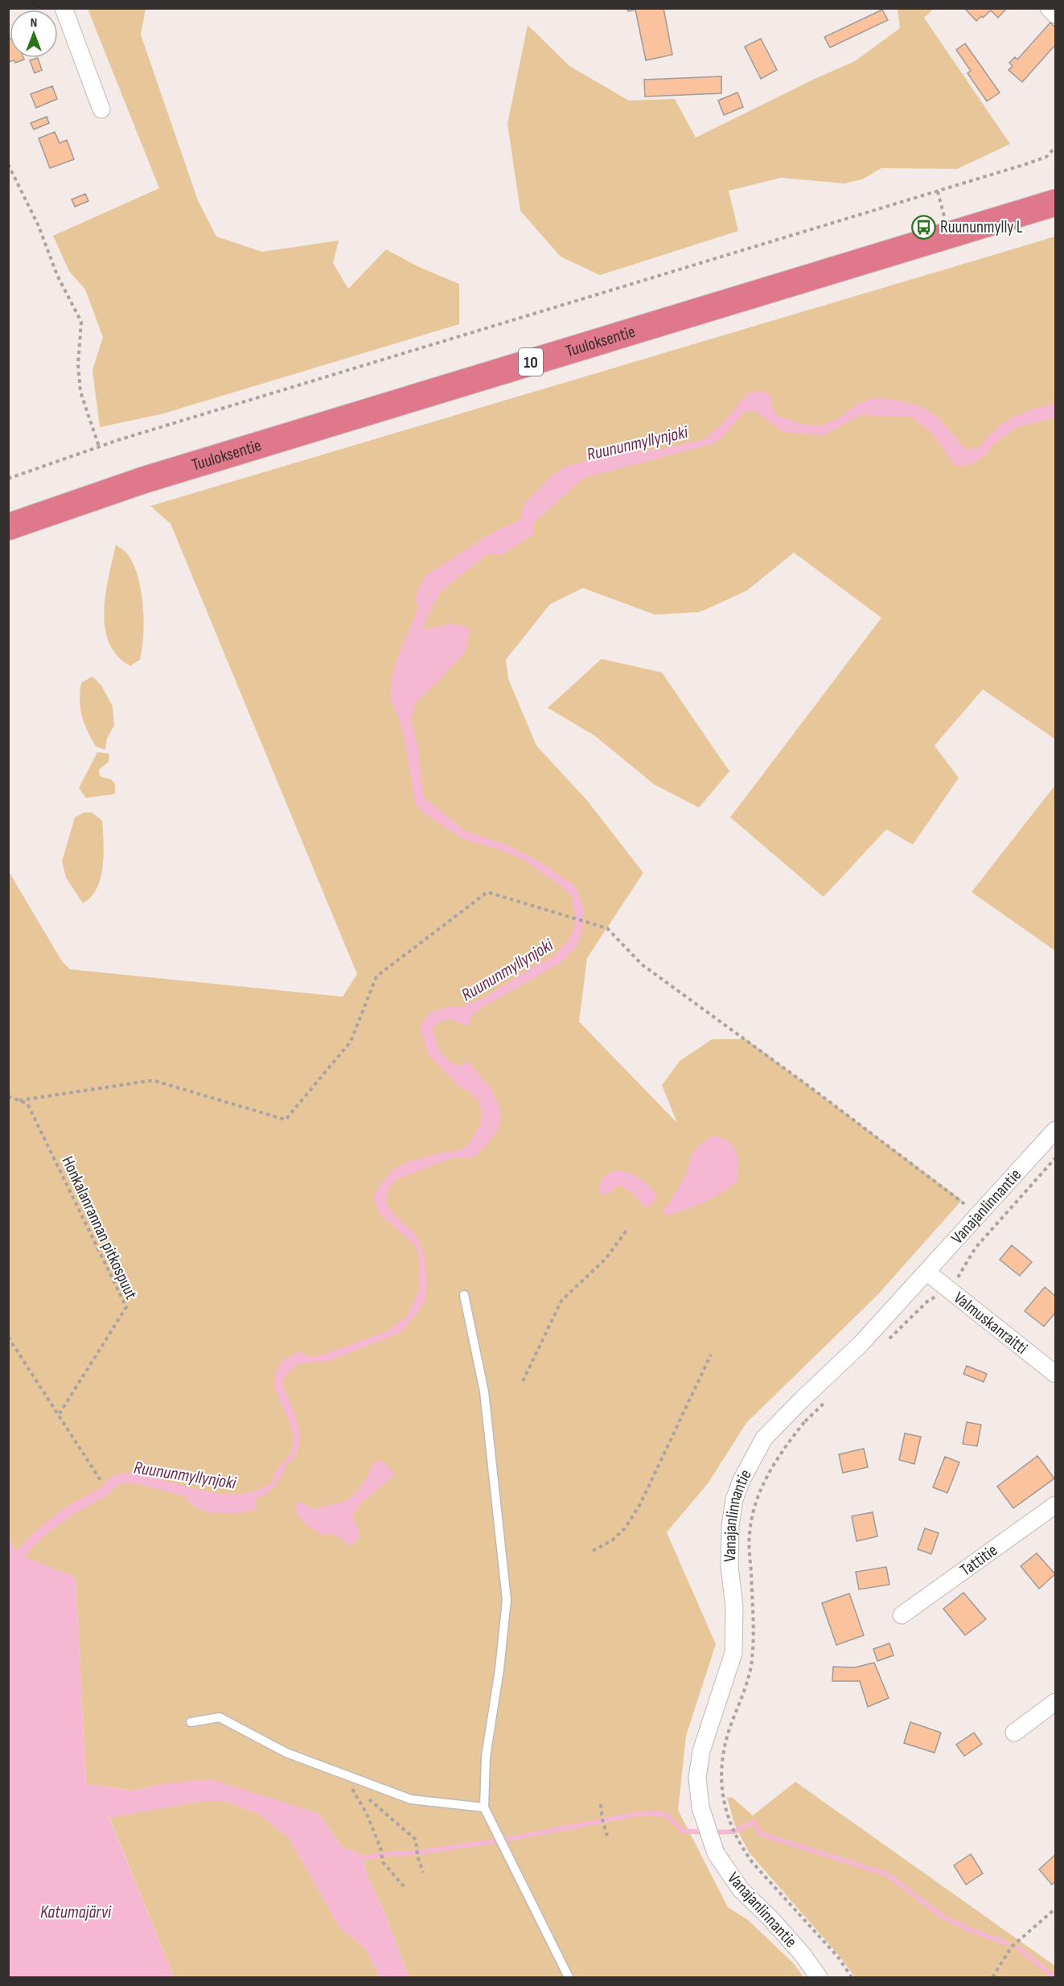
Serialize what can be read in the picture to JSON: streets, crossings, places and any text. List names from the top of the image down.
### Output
{
  "streets": {
    "highway": ["Tuuloksentie", "10"],
    "street": ["Vanajanlinnantie", "Valmuskanraitti", "Tattitie"],
    "path": ["Honkalanrannan pitkospuut"]
  },
  "crossings": [
    ["Vanajanlinnantie", "Honkalanrannan pitkospuut"],
    ["Vanajanlinnantie", "Valmuskanraitti"]
  ],
  "water": ["Ruununmyllynjoki", "Katumajärvi"],
  "places": {
    "bus stop": ["Ruununmylly L"]
  },
  "north": "top"
}
